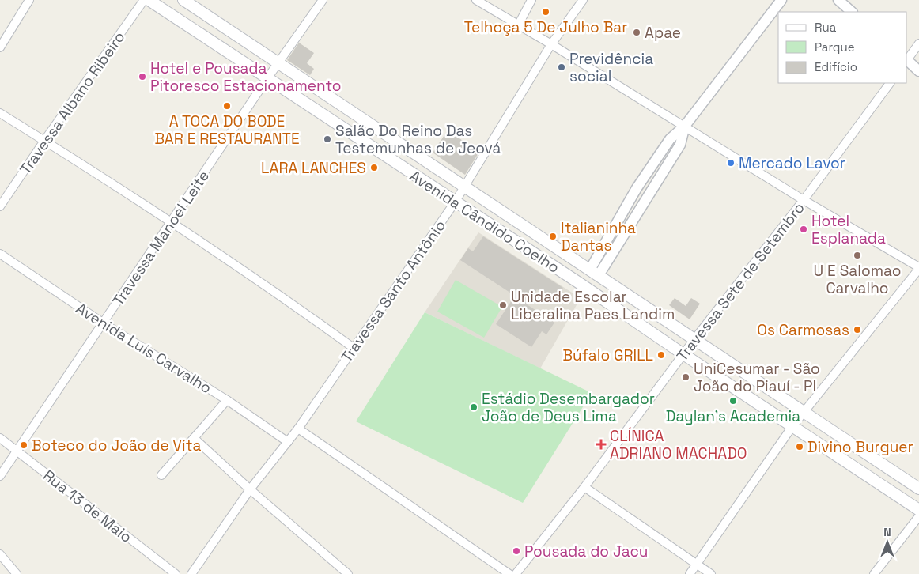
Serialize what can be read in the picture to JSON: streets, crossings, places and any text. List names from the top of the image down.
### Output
{
  "streets": {
    "main road": ["Avenida Cândido Coelho"],
    "street": [
      "Travessa Albano Ribeiro",
      "Travessa Manoel Leite",
      "Travessa Sete de Setembro",
      "Travessa Santo Antônio",
      "Avenida Luís Carvalho",
      "Rua 13 de Maio"
    ]
  },
  "crossings": [
    ["Avenida Cândido Coelho", "Travessa Manoel Leite"],
    ["Avenida Cândido Coelho", "Travessa Sete de Setembro"],
    ["Avenida Cândido Coelho", "Travessa Santo Antônio"],
    ["Travessa Manoel Leite", "Avenida Luís Carvalho"],
    ["Travessa Manoel Leite", "Rua 13 de Maio"],
    ["Travessa Santo Antônio", "Avenida Luís Carvalho"]
  ],
  "places": {
    "other": [
      "Telhoça 5 De Julho Bar",
      "Apae",
      "Previdência social",
      "Hotel e Pousada Pitoresco Estacionamento",
      "A TOCA DO BODE BAR E RESTAURANTE",
      "Salão Do Reino Das Testemunhas de Jeová",
      "Mercado Lavor",
      "LARA LANCHES",
      "Hotel Esplanada",
      "Italianinha Dantas",
      "U E Salomao Carvalho",
      "Unidade Escolar Liberalina Paes Landim",
      "Os Carmosas",
      "Búfalo GRILL",
      "UniCesumar - São João do Piauí - PI",
      "Daylan's Academia",
      "Estádio Desembargador João de Deus Lima",
      "Boteco do João de Vita",
      "Divino Burguer",
      "Pousada do Jacu"
    ],
    "health": ["CLÍNICA ADRIANO MACHADO"]
  },
  "legend": ["Rua", "Parque", "Edifício"],
  "north": "top"
}
